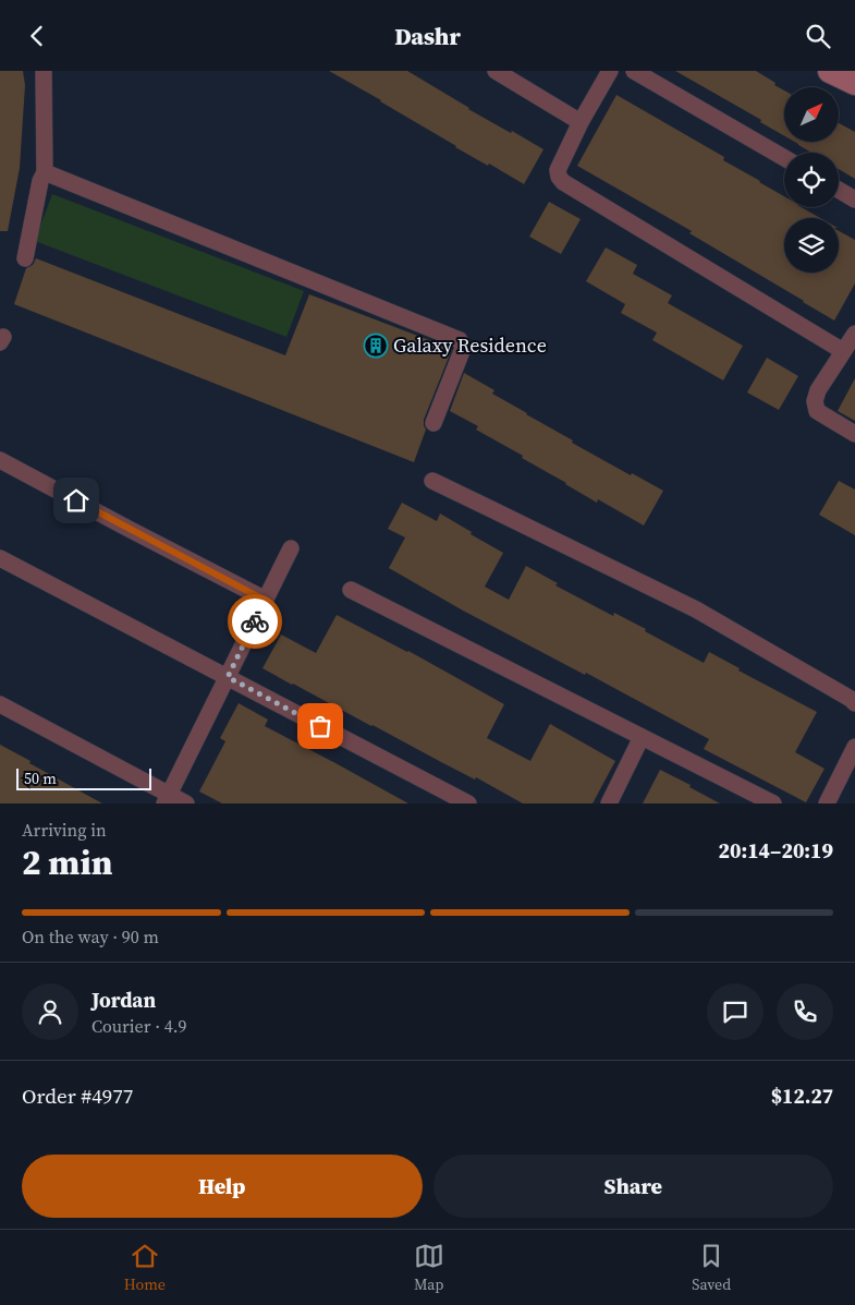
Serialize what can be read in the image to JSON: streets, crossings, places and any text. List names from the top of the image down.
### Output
{
  "places": {
    "building": ["Galaxy Residence"]
  },
  "scale_bar": "50 m",
  "north": "top right",
  "page": {
    "header": "Dashr",
    "scale": "50 m",
    "heading": ["2 min", "Arriving in", "20:14–20:19"],
    "panel": [
      "Jordan",
      "Courier · 4.9",
      "Order #4977",
      "$12.27"
    ],
    "bar": "On the way · 90 m",
    "buttons": ["Help", "Share"],
    "tabs": ["Home", "Map", "Saved"]
  }
}
